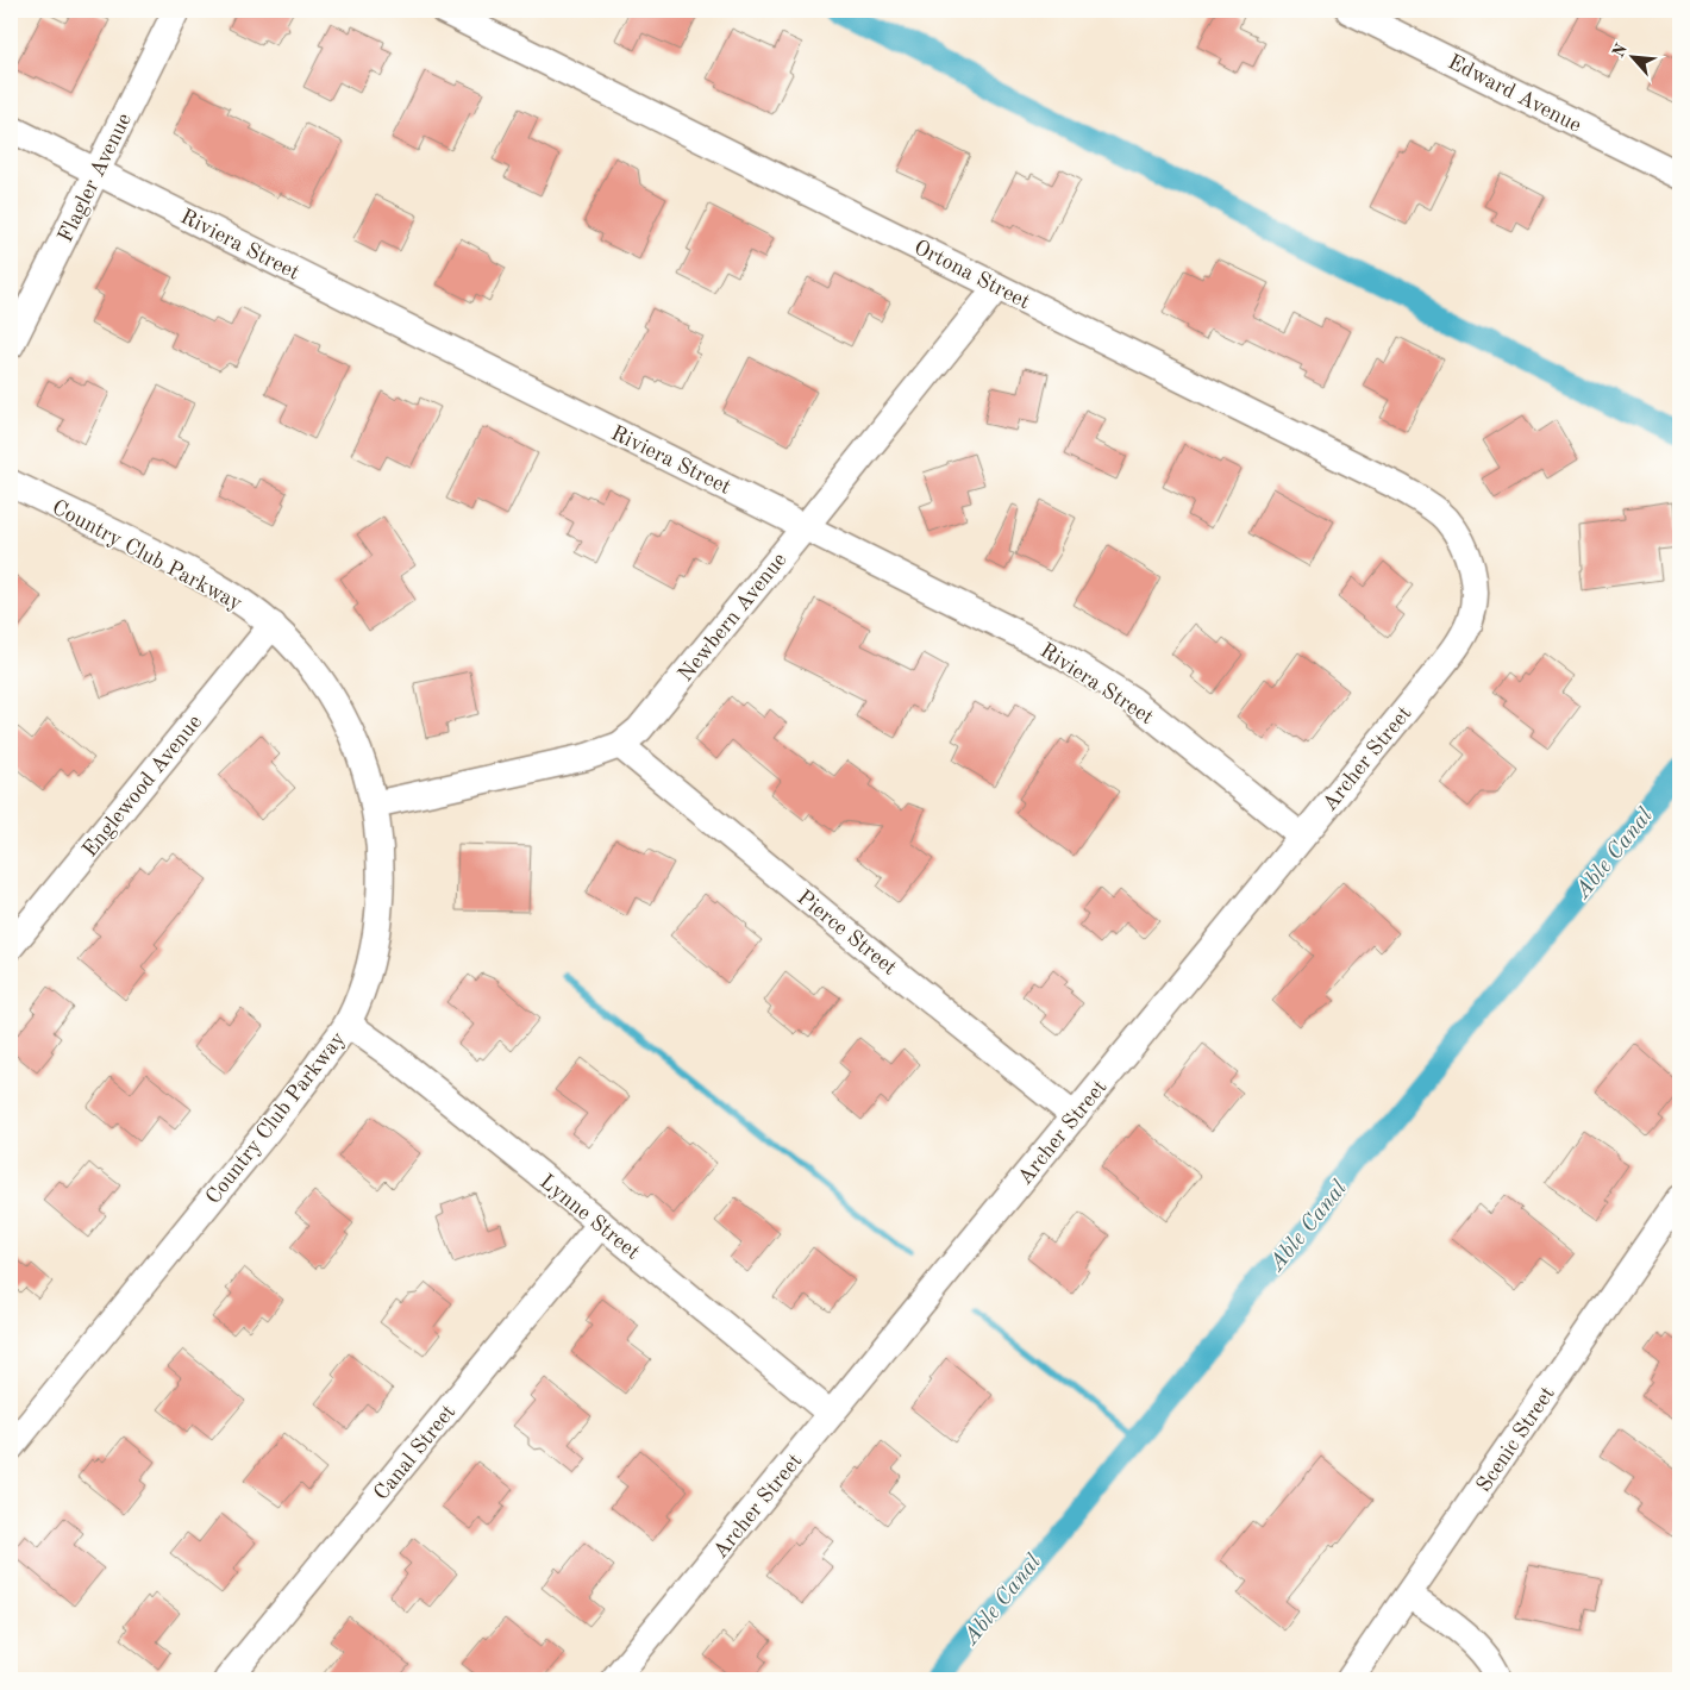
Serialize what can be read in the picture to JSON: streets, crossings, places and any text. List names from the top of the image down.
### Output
{
  "streets": {
    "street": [
      "Edward Avenue",
      "Flagler Avenue",
      "Riviera Street",
      "Ortona Street",
      "Country Club Parkway",
      "Newbern Avenue",
      "Archer Street",
      "Englewood Avenue",
      "Pierce Street",
      "Lynne Street",
      "Scenic Street",
      "Canal Street"
    ]
  },
  "crossings": [
    ["Flagler Avenue", "Riviera Street"],
    ["Riviera Street", "Newbern Avenue"],
    ["Riviera Street", "Archer Street"],
    ["Ortona Street", "Newbern Avenue"],
    ["Ortona Street", "Archer Street"],
    ["Country Club Parkway", "Newbern Avenue"],
    ["Country Club Parkway", "Englewood Avenue"],
    ["Country Club Parkway", "Lynne Street"],
    ["Newbern Avenue", "Pierce Street"],
    ["Archer Street", "Pierce Street"],
    ["Archer Street", "Lynne Street"],
    ["Lynne Street", "Canal Street"]
  ],
  "water": ["Able Canal"],
  "north": "top left"
}
